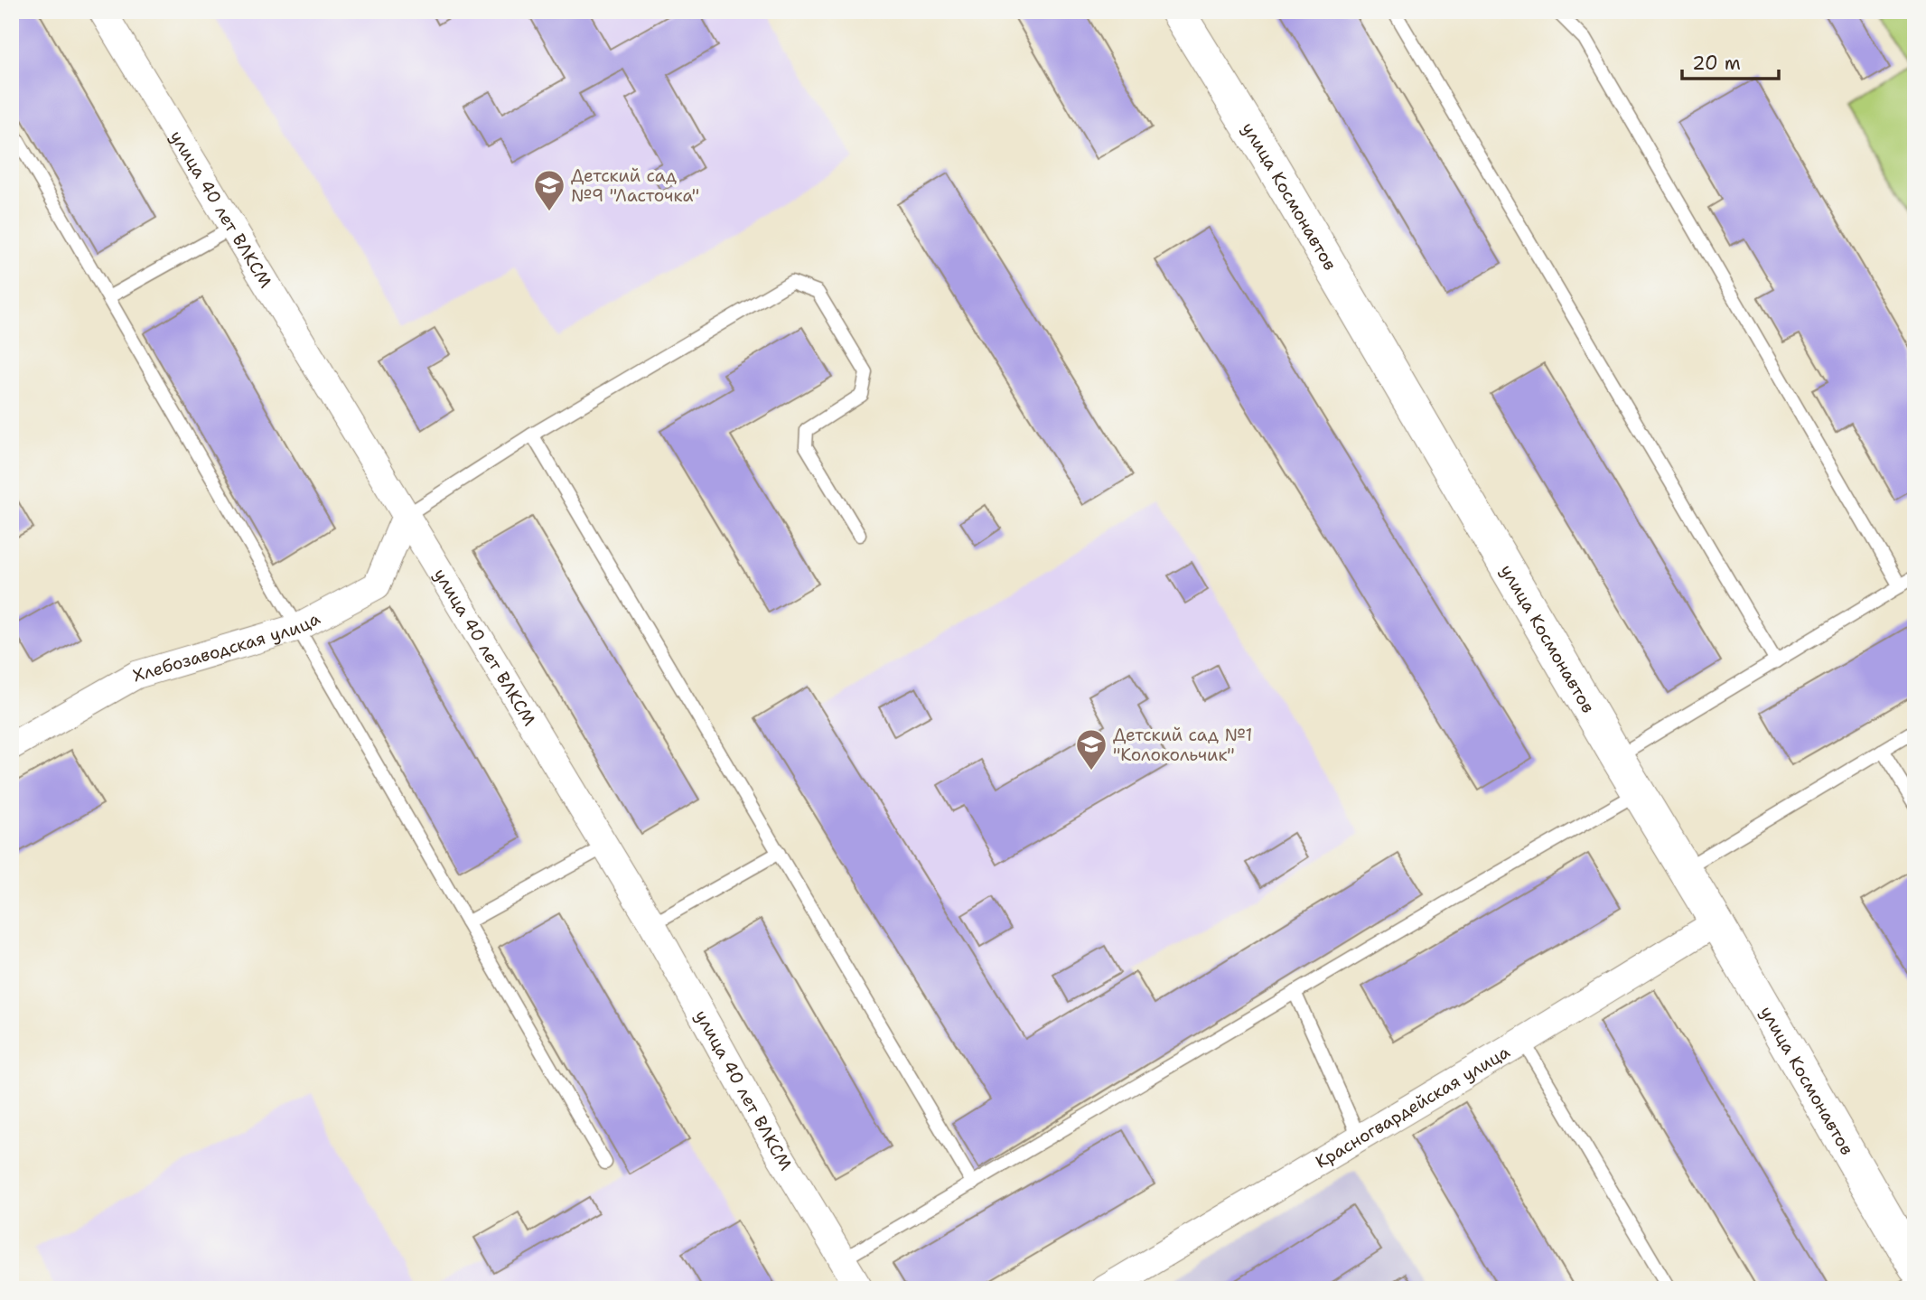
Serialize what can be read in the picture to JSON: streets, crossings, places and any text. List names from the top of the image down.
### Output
{
  "streets": {
    "street": [
      "улица Космонавтов",
      "улица 40 лет ВЛКСМ",
      "Хлебозаводская улица",
      "Красногвардейская улица"
    ]
  },
  "crossings": [
    ["улица Космонавтов", "Красногвардейская улица"],
    ["улица 40 лет ВЛКСМ", "Хлебозаводская улица"]
  ],
  "places": {
    "school or university": ["Детский сад №9 \"Ласточка\"", "Детский сад №1 \"Колокольчик\""]
  },
  "scale_bar": "20 m"
}
